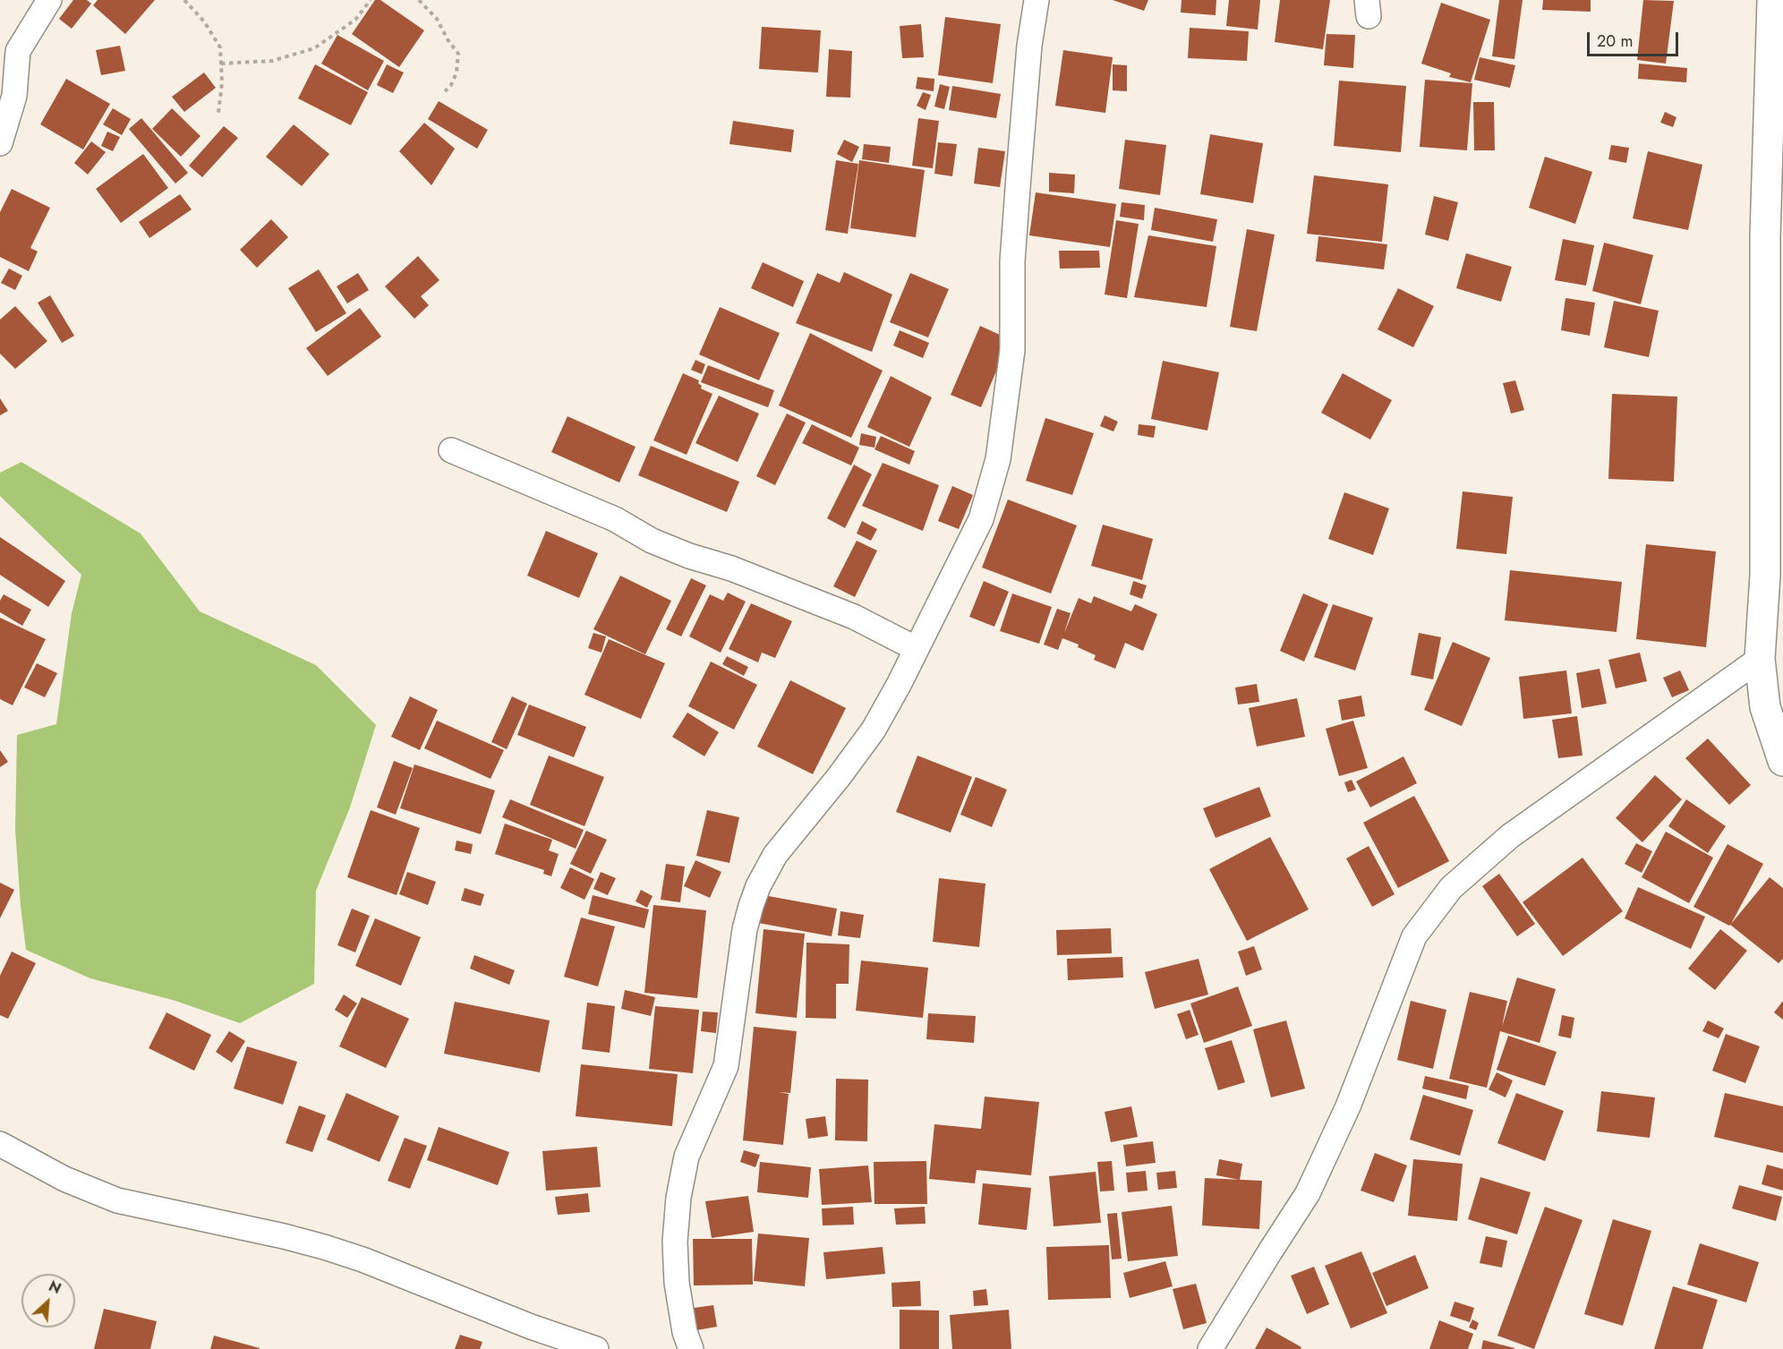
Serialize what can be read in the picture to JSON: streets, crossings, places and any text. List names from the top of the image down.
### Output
{
  "scale_bar": "20 m",
  "north": "top right"
}
